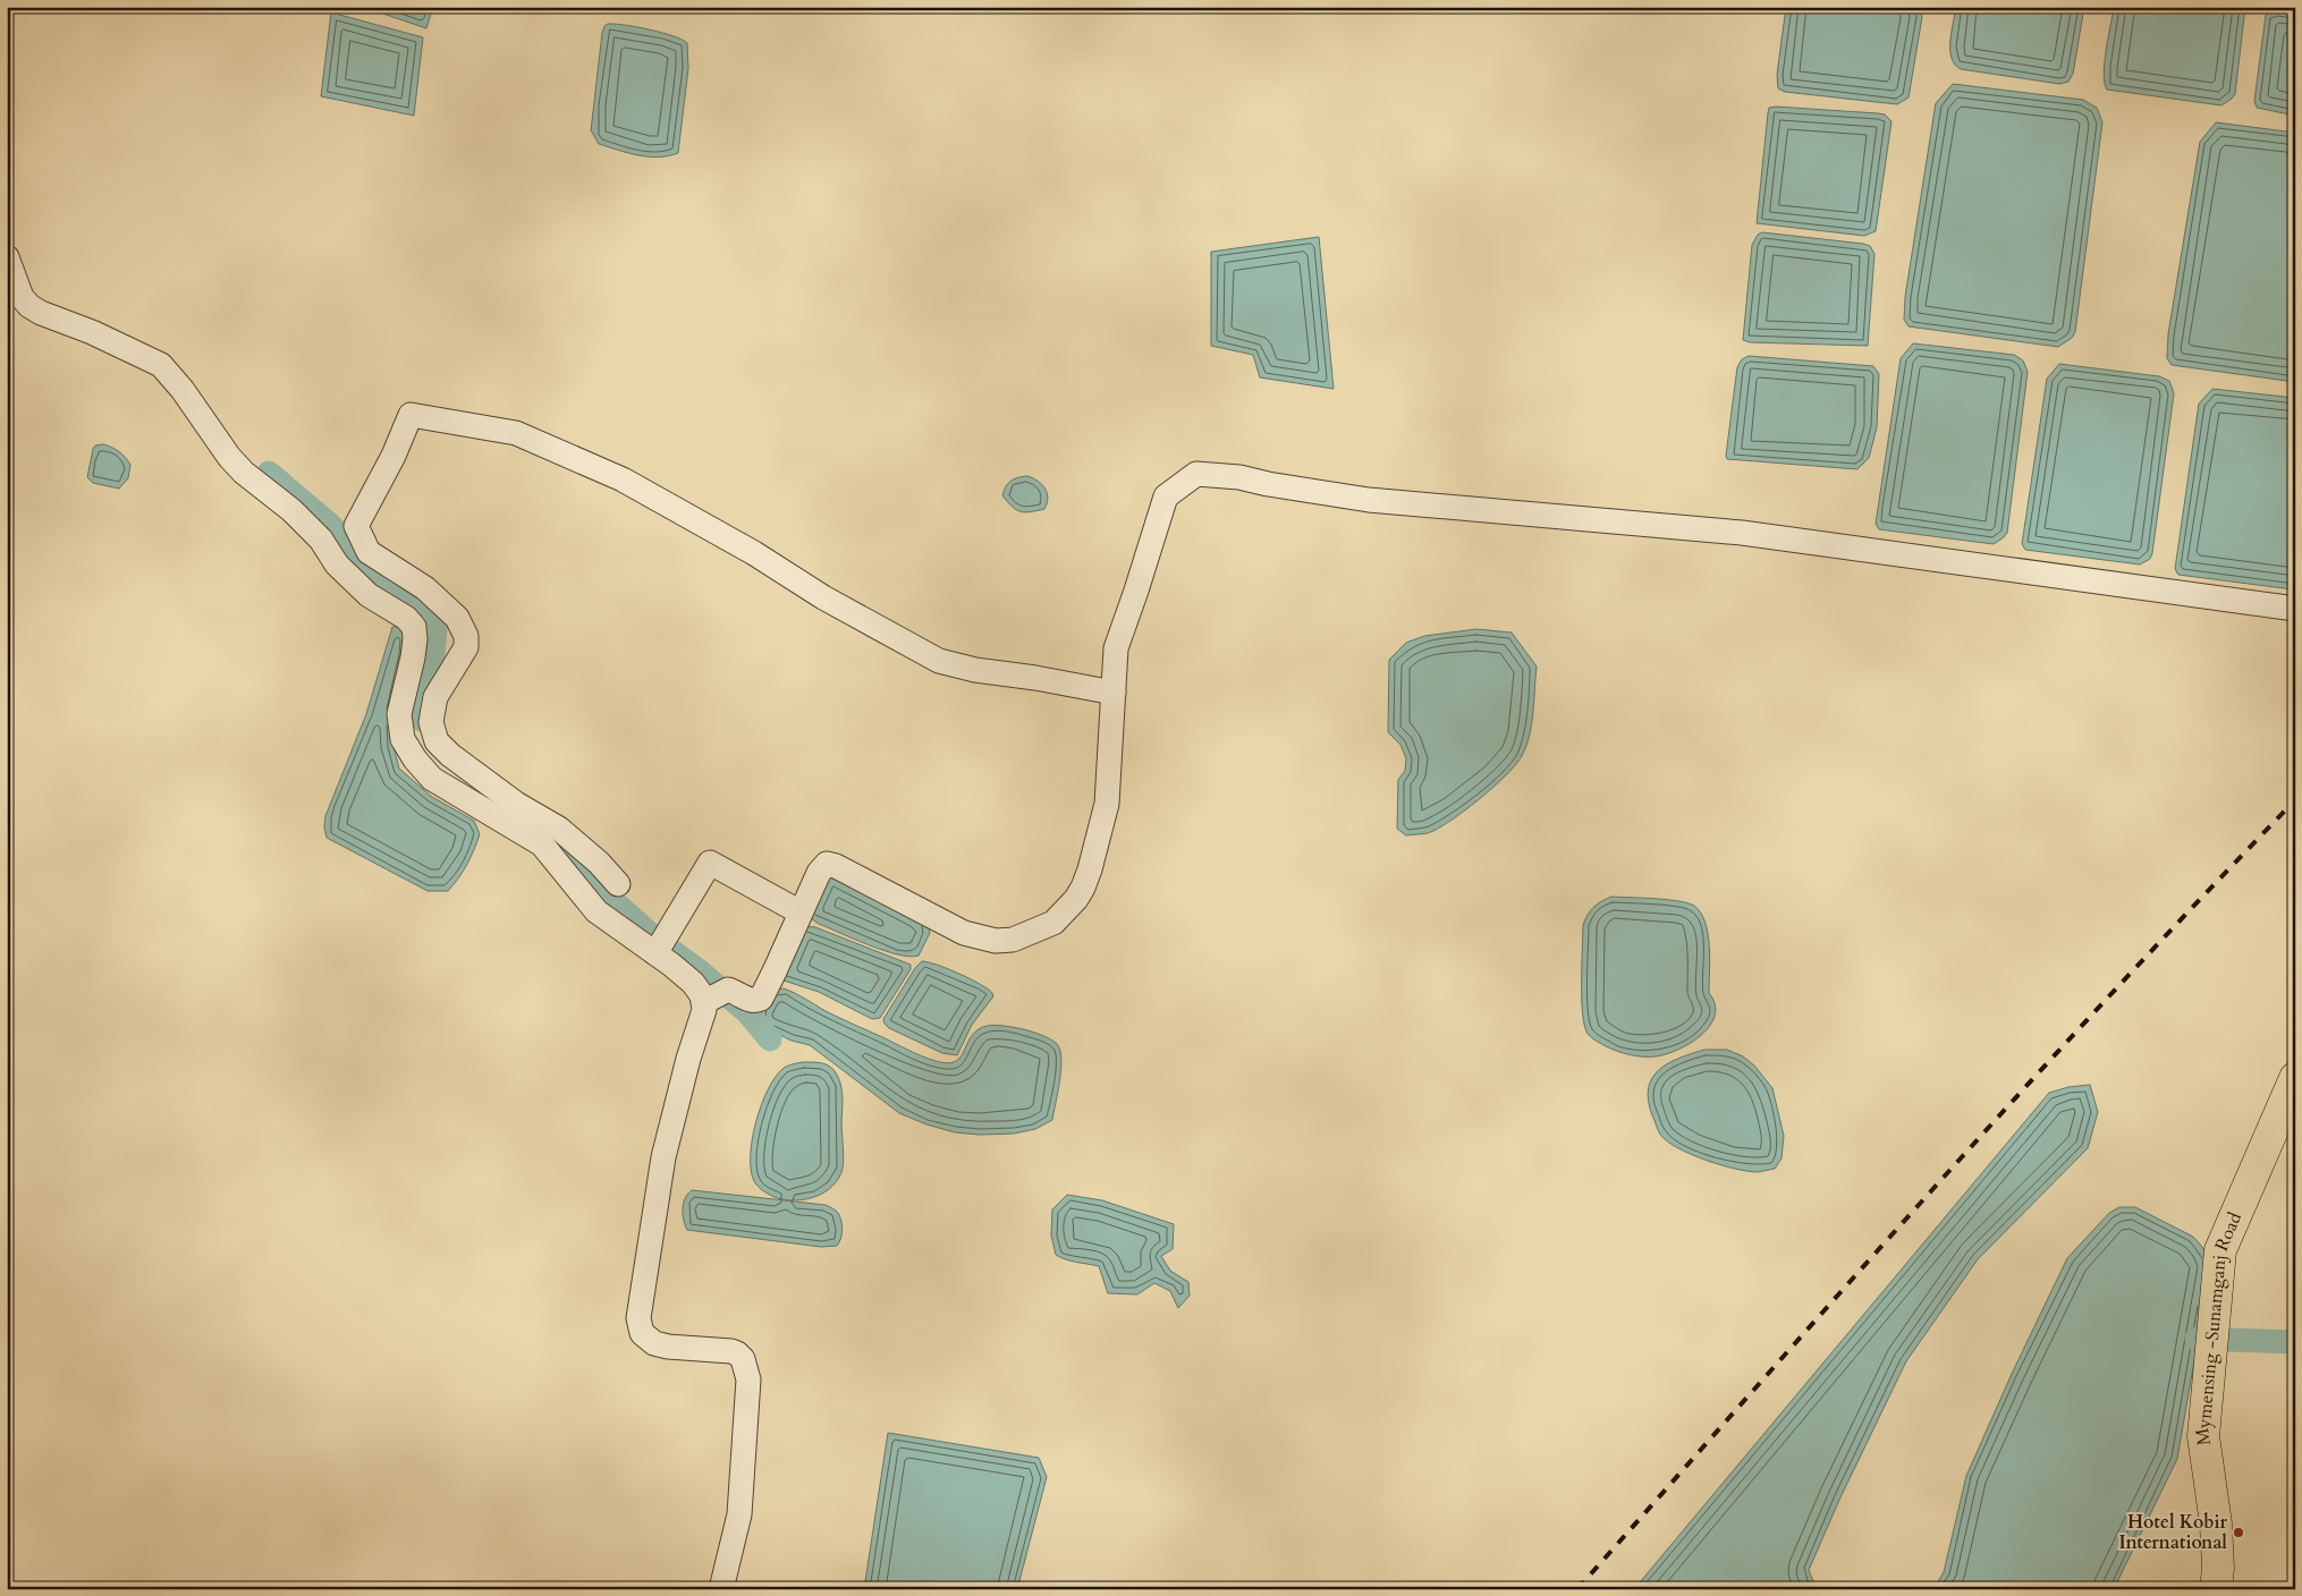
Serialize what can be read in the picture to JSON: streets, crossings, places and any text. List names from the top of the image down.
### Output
{
  "streets": {
    "main road": ["Mymensing -Sunamganj Road"]
  },
  "places": ["Hotel Kobir International"]
}
